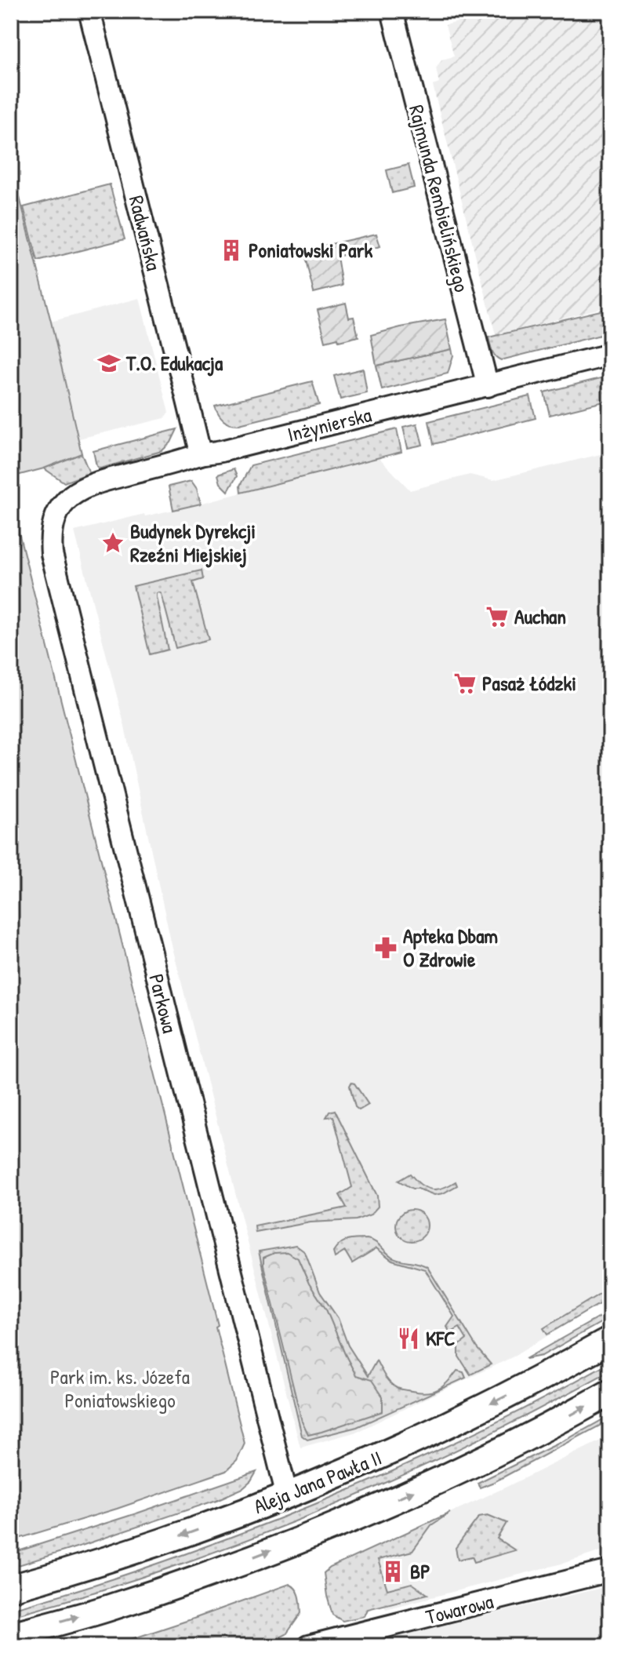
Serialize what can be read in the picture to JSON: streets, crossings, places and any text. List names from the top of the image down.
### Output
{
  "streets": {
    "main road": ["Aleja Jana Pawła II"],
    "street": [
      "Rajmunda Rembielińskiego",
      "Radwańska",
      "Inżynierska",
      "Parkowa",
      "Towarowa"
    ]
  },
  "crossings": [
    ["Rajmunda Rembielińskiego", "Inżynierska"],
    ["Radwańska", "Inżynierska"],
    ["Inżynierska", "Parkowa"],
    ["Parkowa", "Aleja Jana Pawła II"]
  ],
  "parks": ["Park im. ks. Józefa Poniatowskiego"],
  "places": {
    "building": ["Poniatowski Park", "BP"],
    "school or university": ["T.O. Edukacja"],
    "place": ["Budynek Dyrekcji Rzeźni Miejskiej"],
    "supermarket": ["Auchan", "Pasaż Łódzki"],
    "pharmacy": ["Apteka Dbam O Zdrowie"],
    "restaurant": ["KFC"]
  }
}
